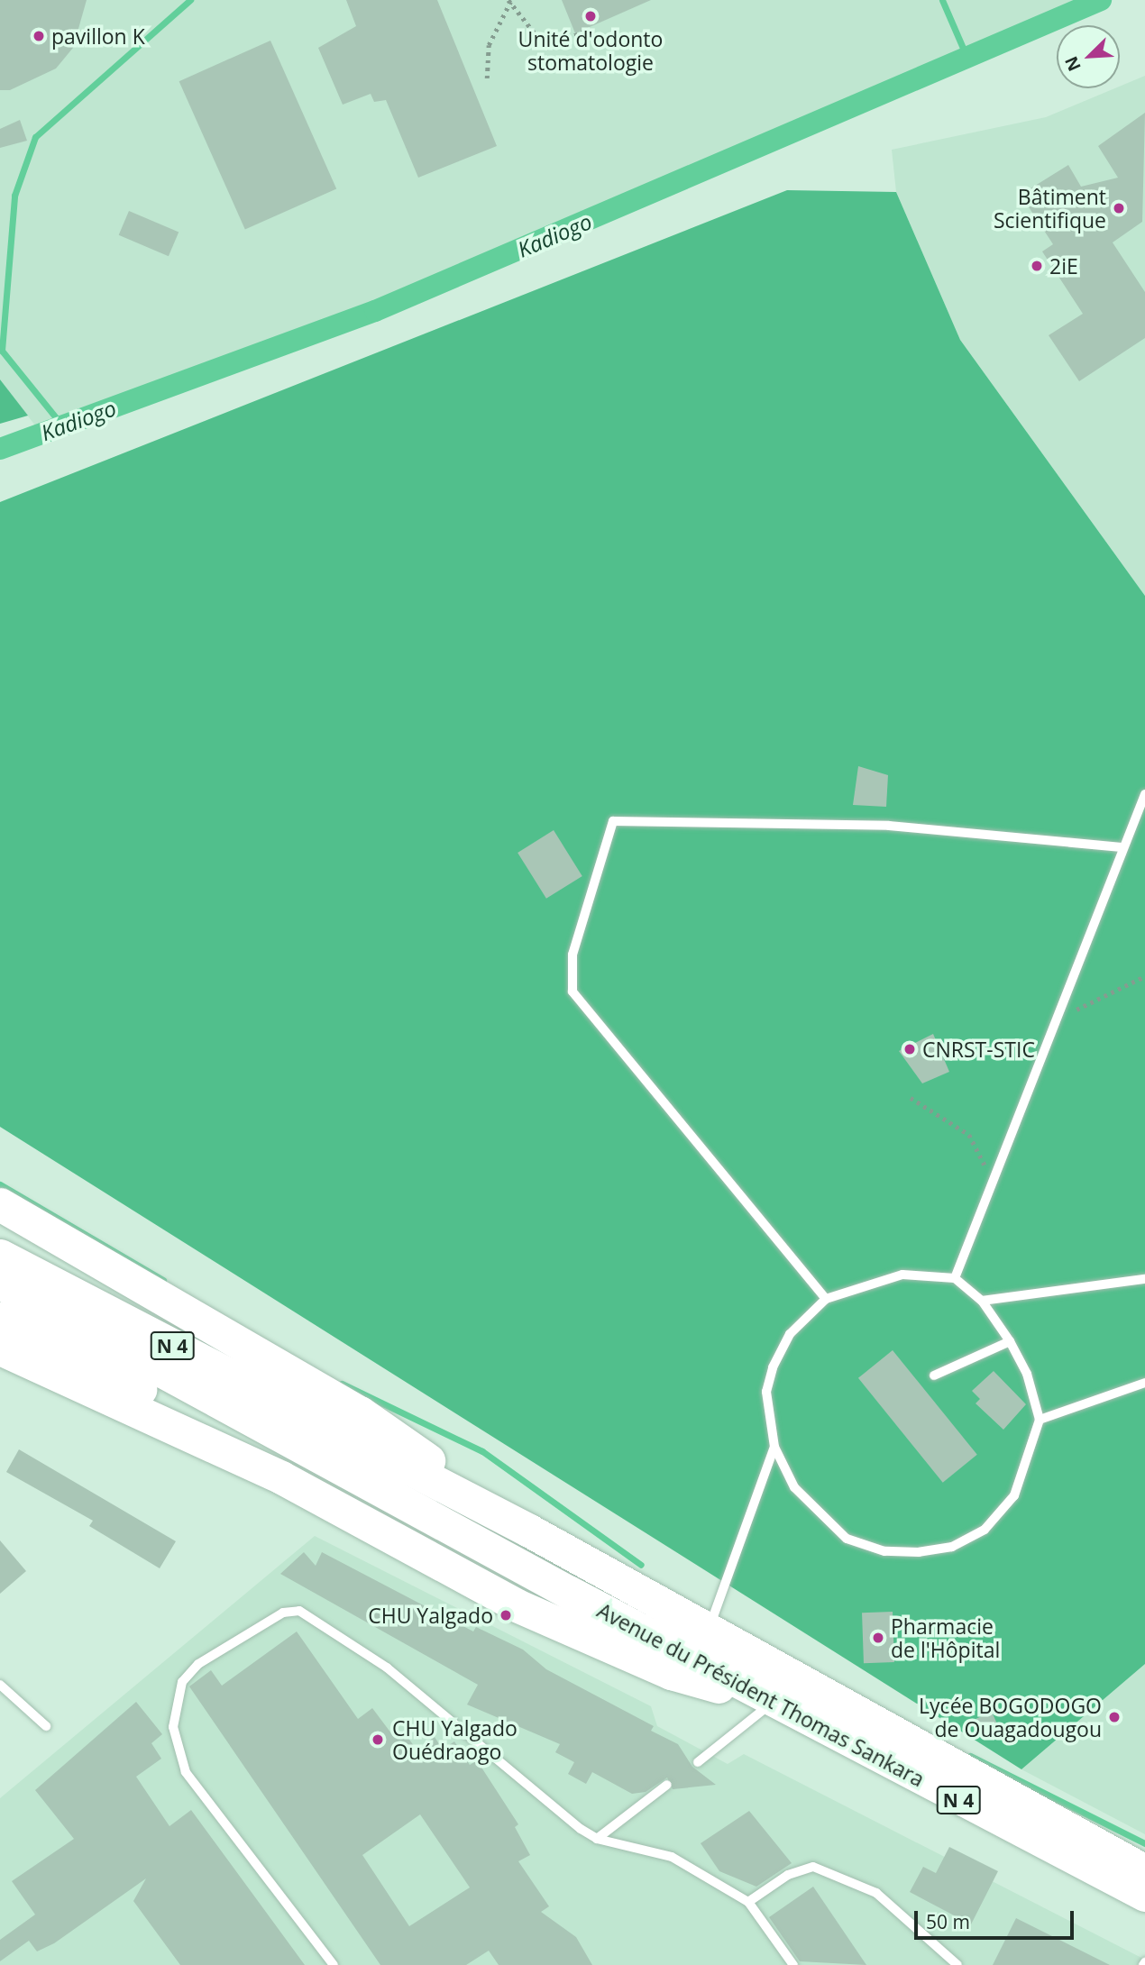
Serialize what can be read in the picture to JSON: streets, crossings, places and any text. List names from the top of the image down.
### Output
{
  "streets": {
    "highway": ["N 4", "Avenue du Président Thomas Sankara"]
  },
  "crossings": [
    ["N 4", "Avenue du Président Thomas Sankara"]
  ],
  "water": ["Kadiogo"],
  "places": [
    "Unité d'odonto stomatologie",
    "pavillon K",
    "Bâtiment Scientifique",
    "2iE",
    "CNRST-STIC",
    "CHU Yalgado",
    "Pharmacie de l'Hôpital",
    "Lycée BOGODOGO de Ouagadougou",
    "CHU Yalgado Ouédraogo"
  ],
  "scale_bar": "50 m",
  "north": "bottom left"
}
